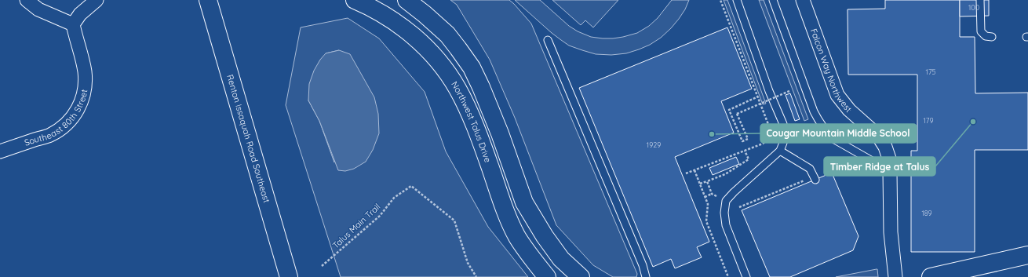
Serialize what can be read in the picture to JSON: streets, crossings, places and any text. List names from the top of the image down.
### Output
{
  "streets": {
    "street": [
      "Falcon Way Northwest",
      "Southeast 80th Street",
      "Northwest Talus Drive",
      "Renton Issaquah Road Southeast"
    ],
    "path": ["Talus Main Trail"]
  },
  "places": ["Timber Ridge at Talus", "Cougar Mountain Middle School"],
  "house_numbers": [
    "100",
    "175",
    "179",
    "1929",
    "189"
  ]
}
